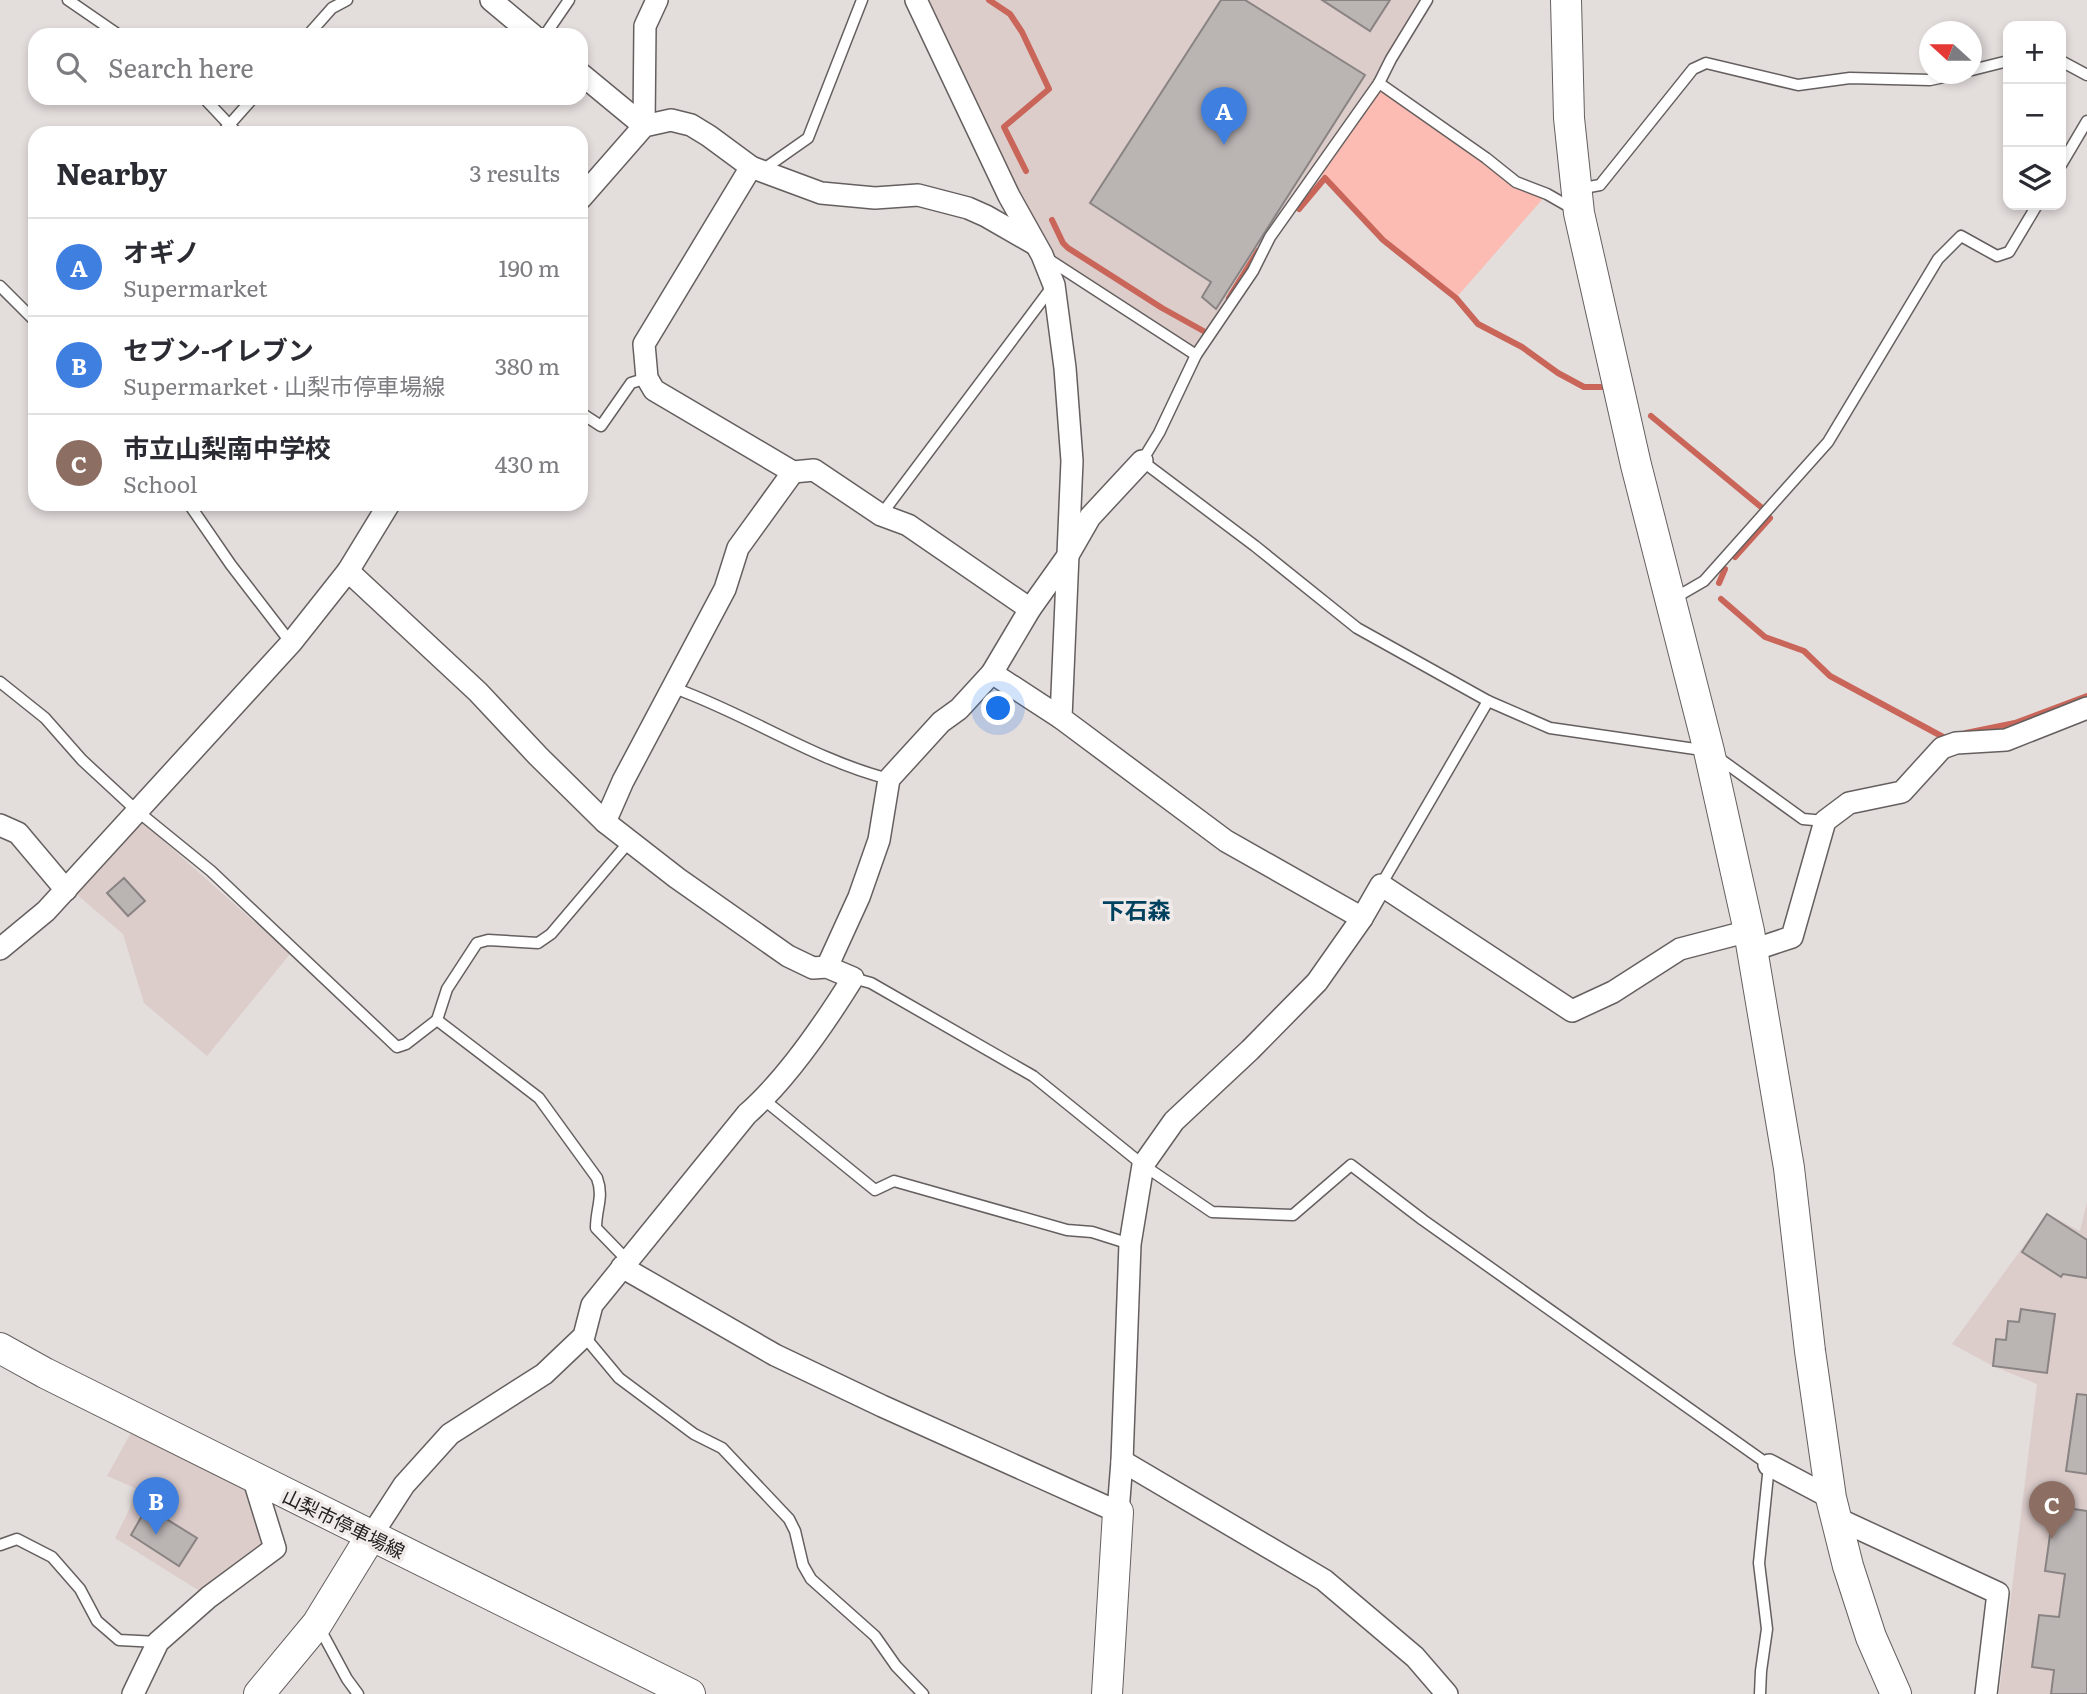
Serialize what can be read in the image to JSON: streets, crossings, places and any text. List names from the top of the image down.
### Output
{
  "streets": {
    "street": ["山梨市停車場線"]
  },
  "districts": ["下石森"],
  "north": "left",
  "page": {
    "map_buttons": ["+", "−"],
    "search": "Search here",
    "pins": ["A", "B", "C"],
    "heading": ["Nearby", "3 results"],
    "list": [
      {
        "mark": "A",
        "name": "オギノ",
        "note": "Supermarket",
        "value": "190 m"
      },
      {
        "mark": "B",
        "name": "セブン-イレブン",
        "note": "Supermarket · 山梨市停車場線",
        "value": "380 m"
      },
      {
        "mark": "C",
        "name": "市立山梨南中学校",
        "note": "School",
        "value": "430 m"
      }
    ]
  }
}
